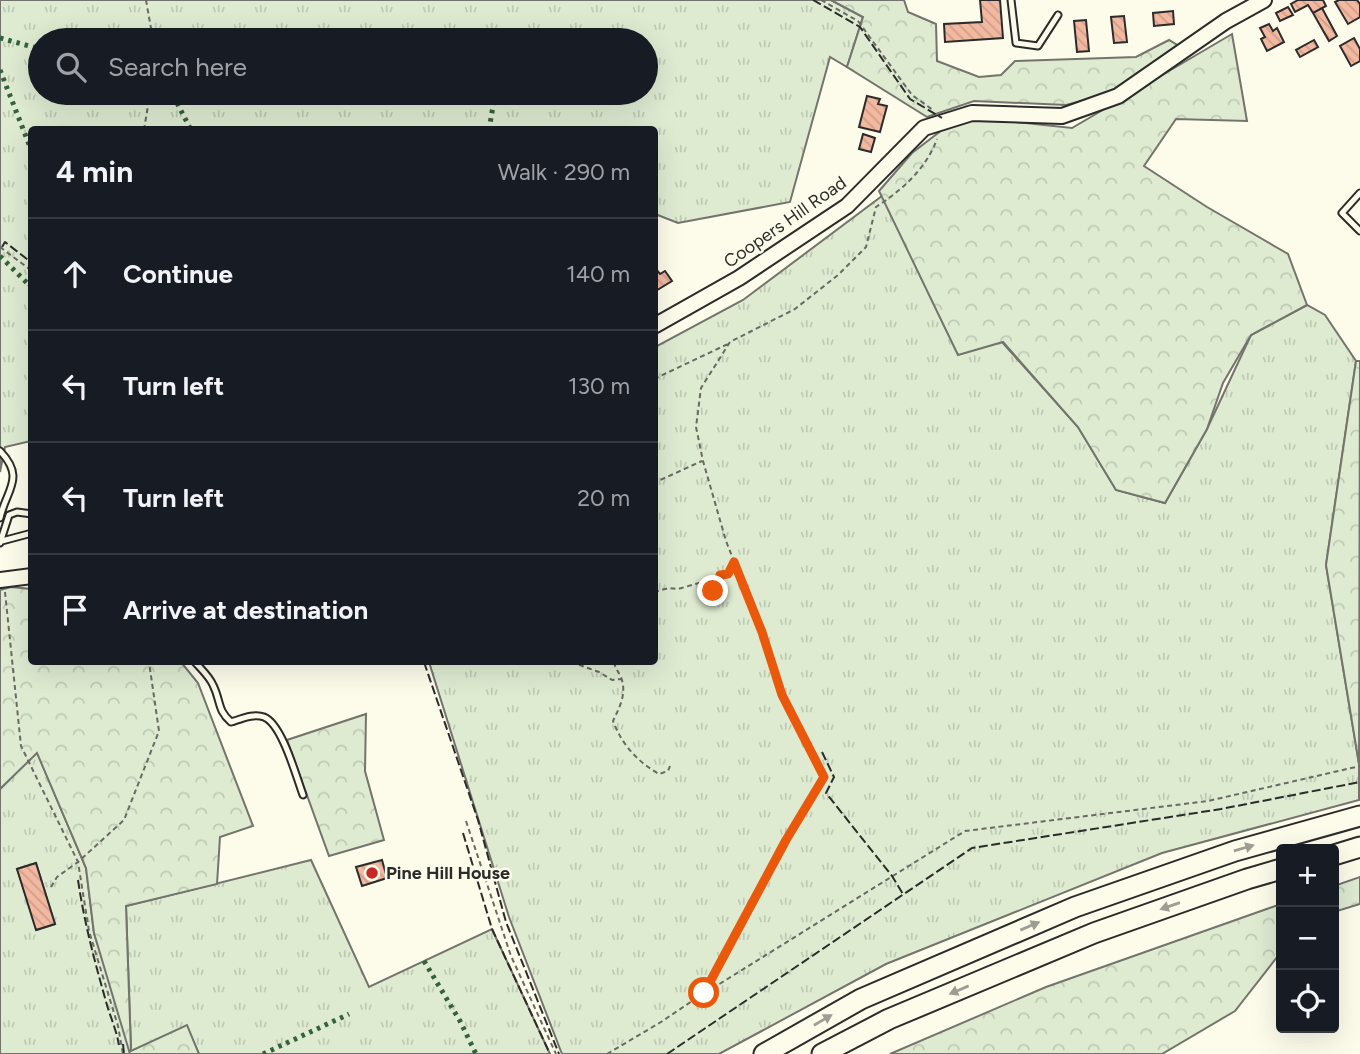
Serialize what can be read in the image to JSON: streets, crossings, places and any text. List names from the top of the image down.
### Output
{
  "streets": {
    "street": ["Coopers Hill Road"]
  },
  "places": ["Pine Hill House"],
  "page": {
    "search": "Search here",
    "heading": ["4 min", "Walk · 290 m"],
    "list": [
      ["Continue", "140 m"],
      ["Turn left", "130 m"],
      ["Turn left", "20 m"],
      "Arrive at destination"
    ],
    "map_buttons": ["+", "−"]
  }
}
